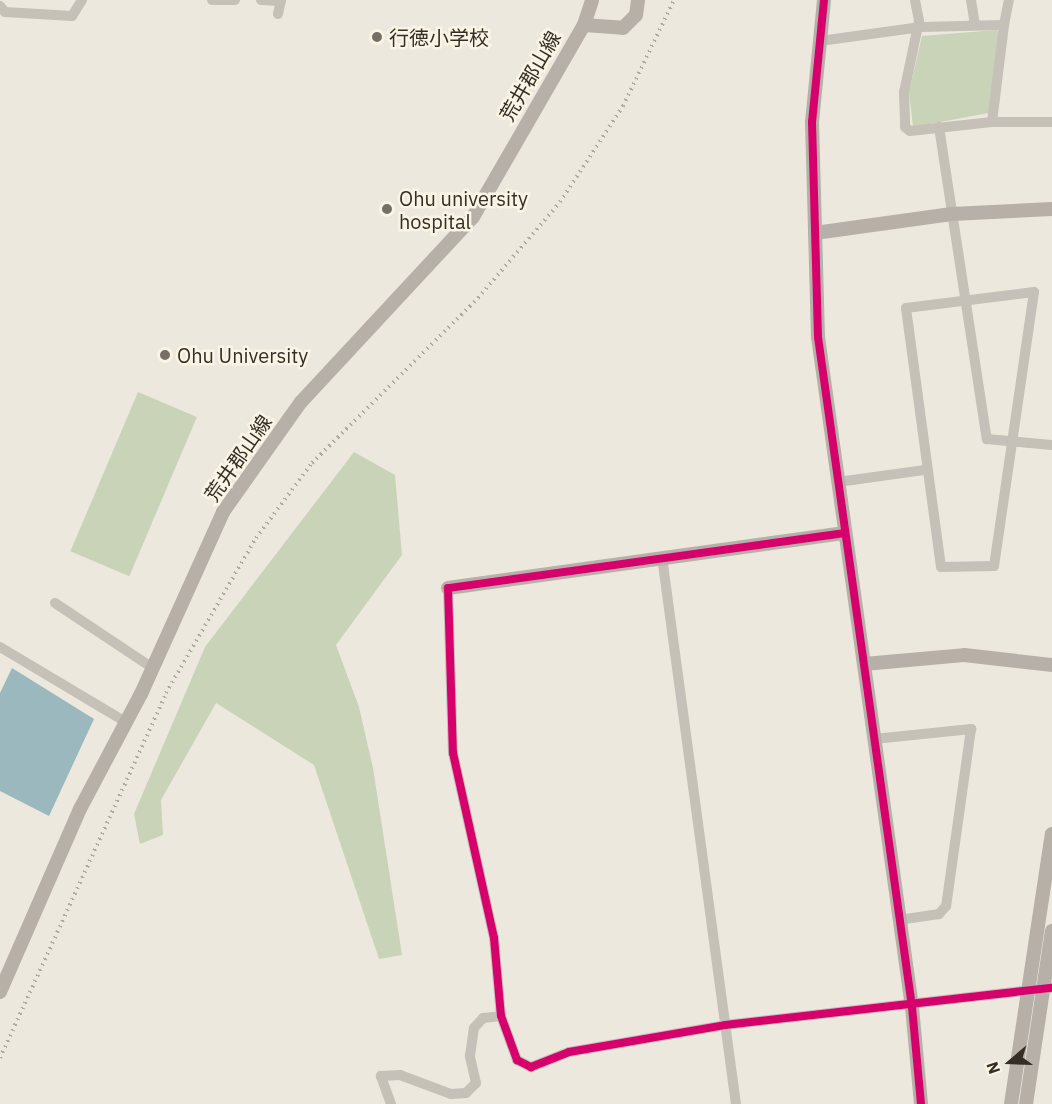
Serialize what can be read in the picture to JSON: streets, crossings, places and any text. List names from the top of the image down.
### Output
{
  "streets": {
    "street": ["荒井郡山線"]
  },
  "places": ["行徳小学校", "Ohu university hospital", "Ohu University"],
  "north": "left"
}
